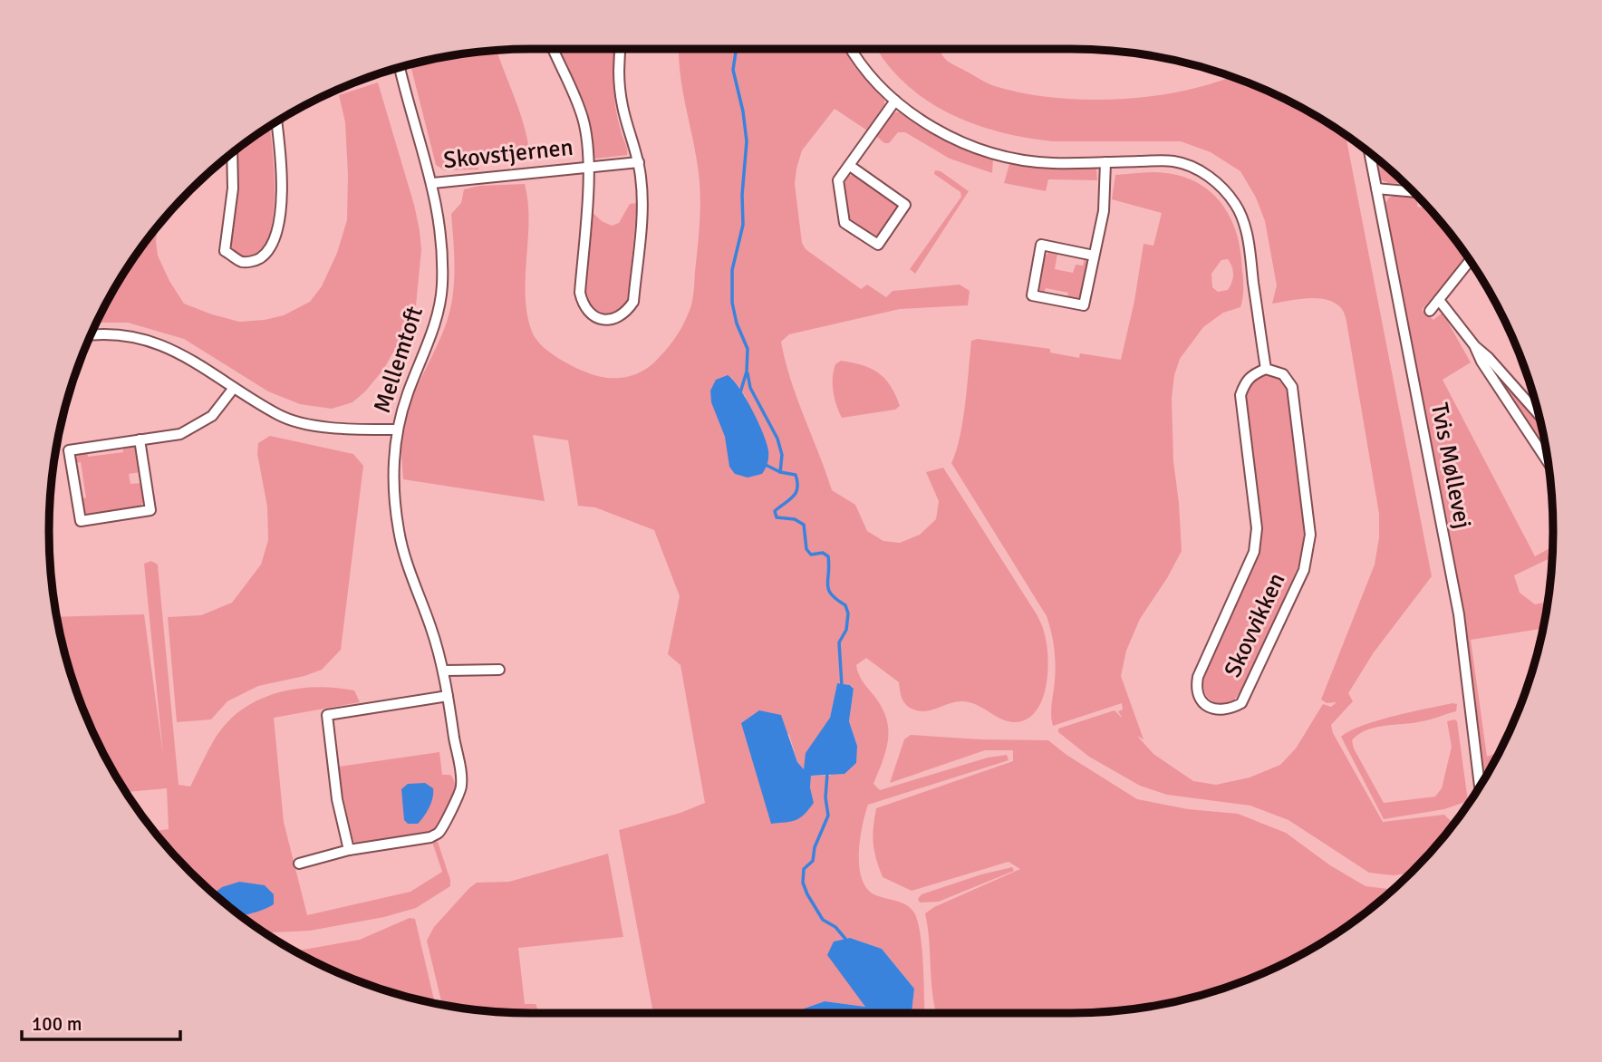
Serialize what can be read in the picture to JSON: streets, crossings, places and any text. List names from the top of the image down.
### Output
{
  "streets": {
    "street": [
      "Skovstjernen",
      "Mellemtoft",
      "Tvis Møllevej",
      "Skovvikken"
    ]
  },
  "crossings": [
    ["Skovstjernen", "Mellemtoft"]
  ],
  "scale_bar": "100 m"
}
